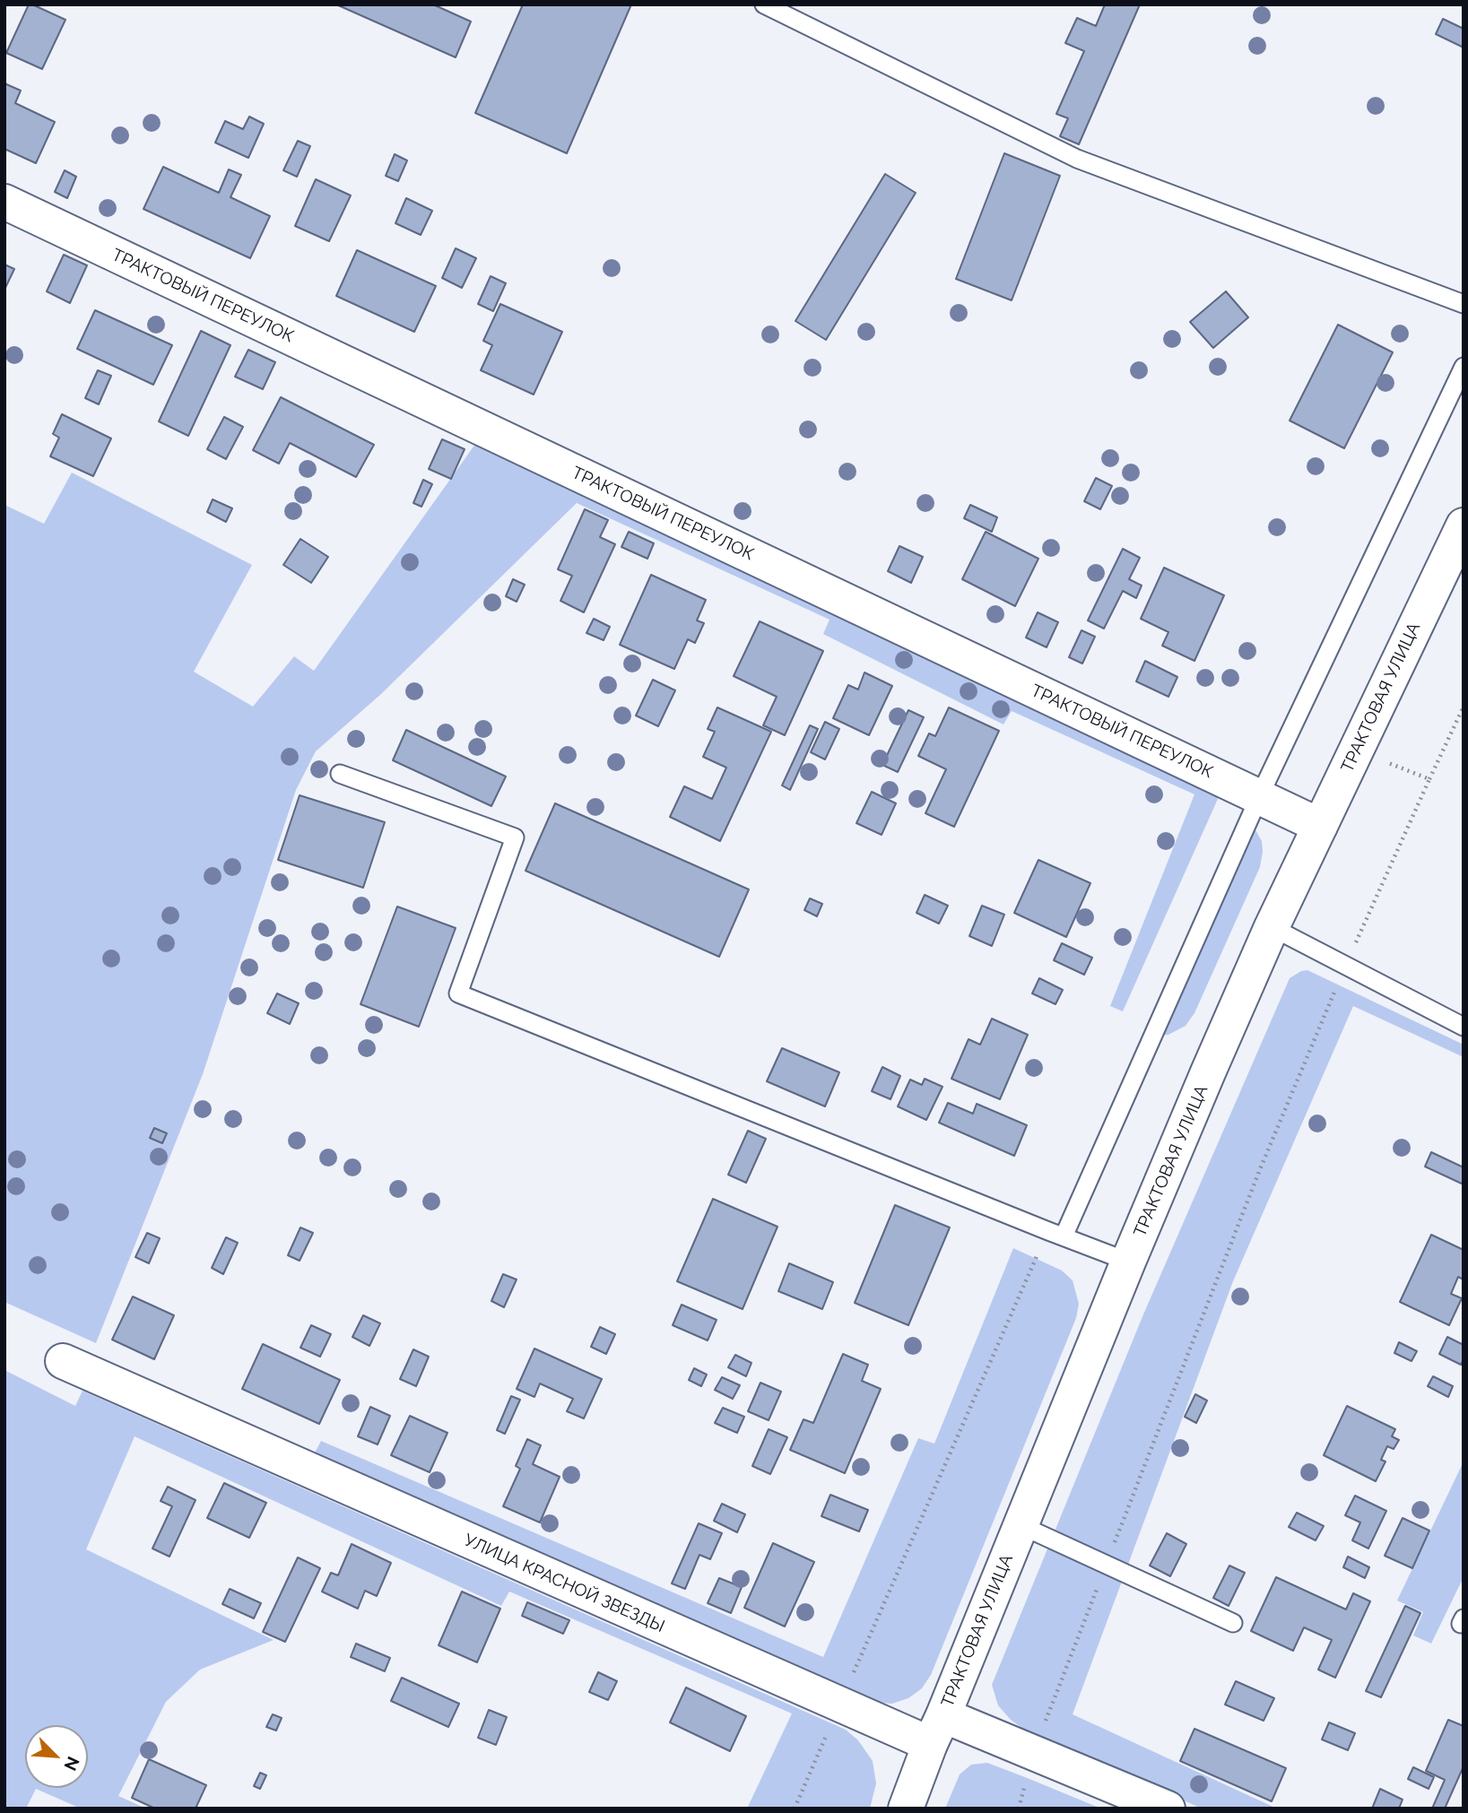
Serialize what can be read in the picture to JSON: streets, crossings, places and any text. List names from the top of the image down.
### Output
{
  "streets": {
    "main road": ["ТРАКТОВЫЙ ПЕРЕУЛОК", "ТРАКТОВАЯ УЛИЦА", "УЛИЦА КРАСНОЙ ЗВЕЗДЫ"]
  },
  "crossings": [
    ["ТРАКТОВЫЙ ПЕРЕУЛОК", "ТРАКТОВАЯ УЛИЦА"],
    ["ТРАКТОВАЯ УЛИЦА", "УЛИЦА КРАСНОЙ ЗВЕЗДЫ"]
  ],
  "north": "bottom right"
}
